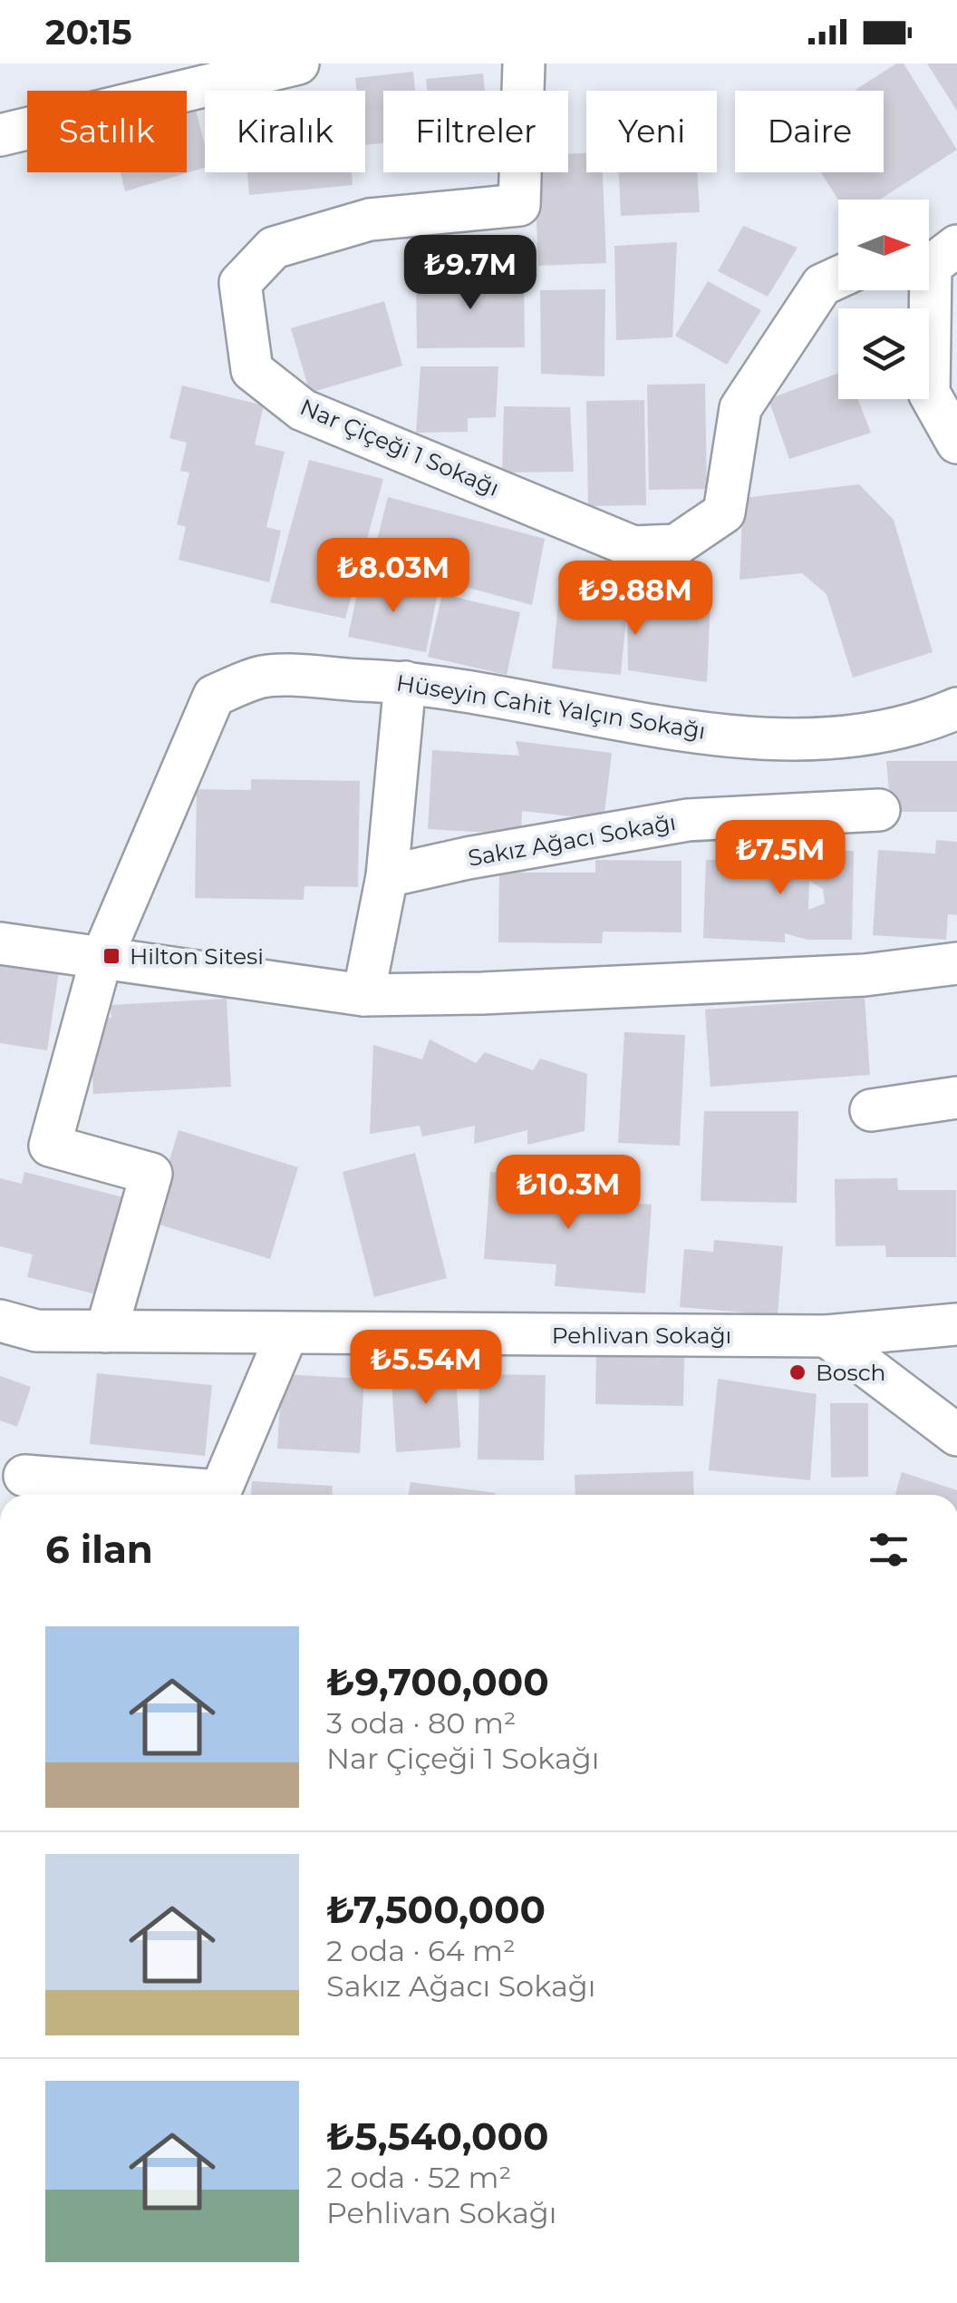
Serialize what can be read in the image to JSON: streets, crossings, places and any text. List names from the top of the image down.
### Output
{
  "streets": {
    "street": [
      "Nar Çiçeği 1 Sokağı",
      "Hüseyin Cahit Yalçın Sokağı",
      "Sakız Ağacı Sokağı",
      "Pehlivan Sokağı"
    ]
  },
  "crossings": [
    ["Hüseyin Cahit Yalçın Sokağı", "Pehlivan Sokağı"]
  ],
  "places": {
    "transit": ["Hilton Sitesi"],
    "other": ["Bosch"]
  },
  "north": "right",
  "page": {
    "status": "20:15",
    "chip": [
      "Satılık",
      "Kiralık",
      "Filtreler",
      "Yeni",
      "Daire"
    ],
    "price": [
      "₺9.7M",
      "₺8.03M",
      "₺9.88M",
      "₺7.5M",
      "₺10.3M",
      "₺5.54M"
    ],
    "heading": "6 ilan",
    "list": [
      {
        "name": "₺9,700,000",
        "note": "3 oda · 80 m² · Nar Çiçeği 1 Sokağı"
      },
      {
        "name": "₺7,500,000",
        "note": "2 oda · 64 m² · Sakız Ağacı Sokağı"
      },
      {
        "name": "₺5,540,000",
        "note": "2 oda · 52 m² · Pehlivan Sokağı"
      }
    ]
  }
}
